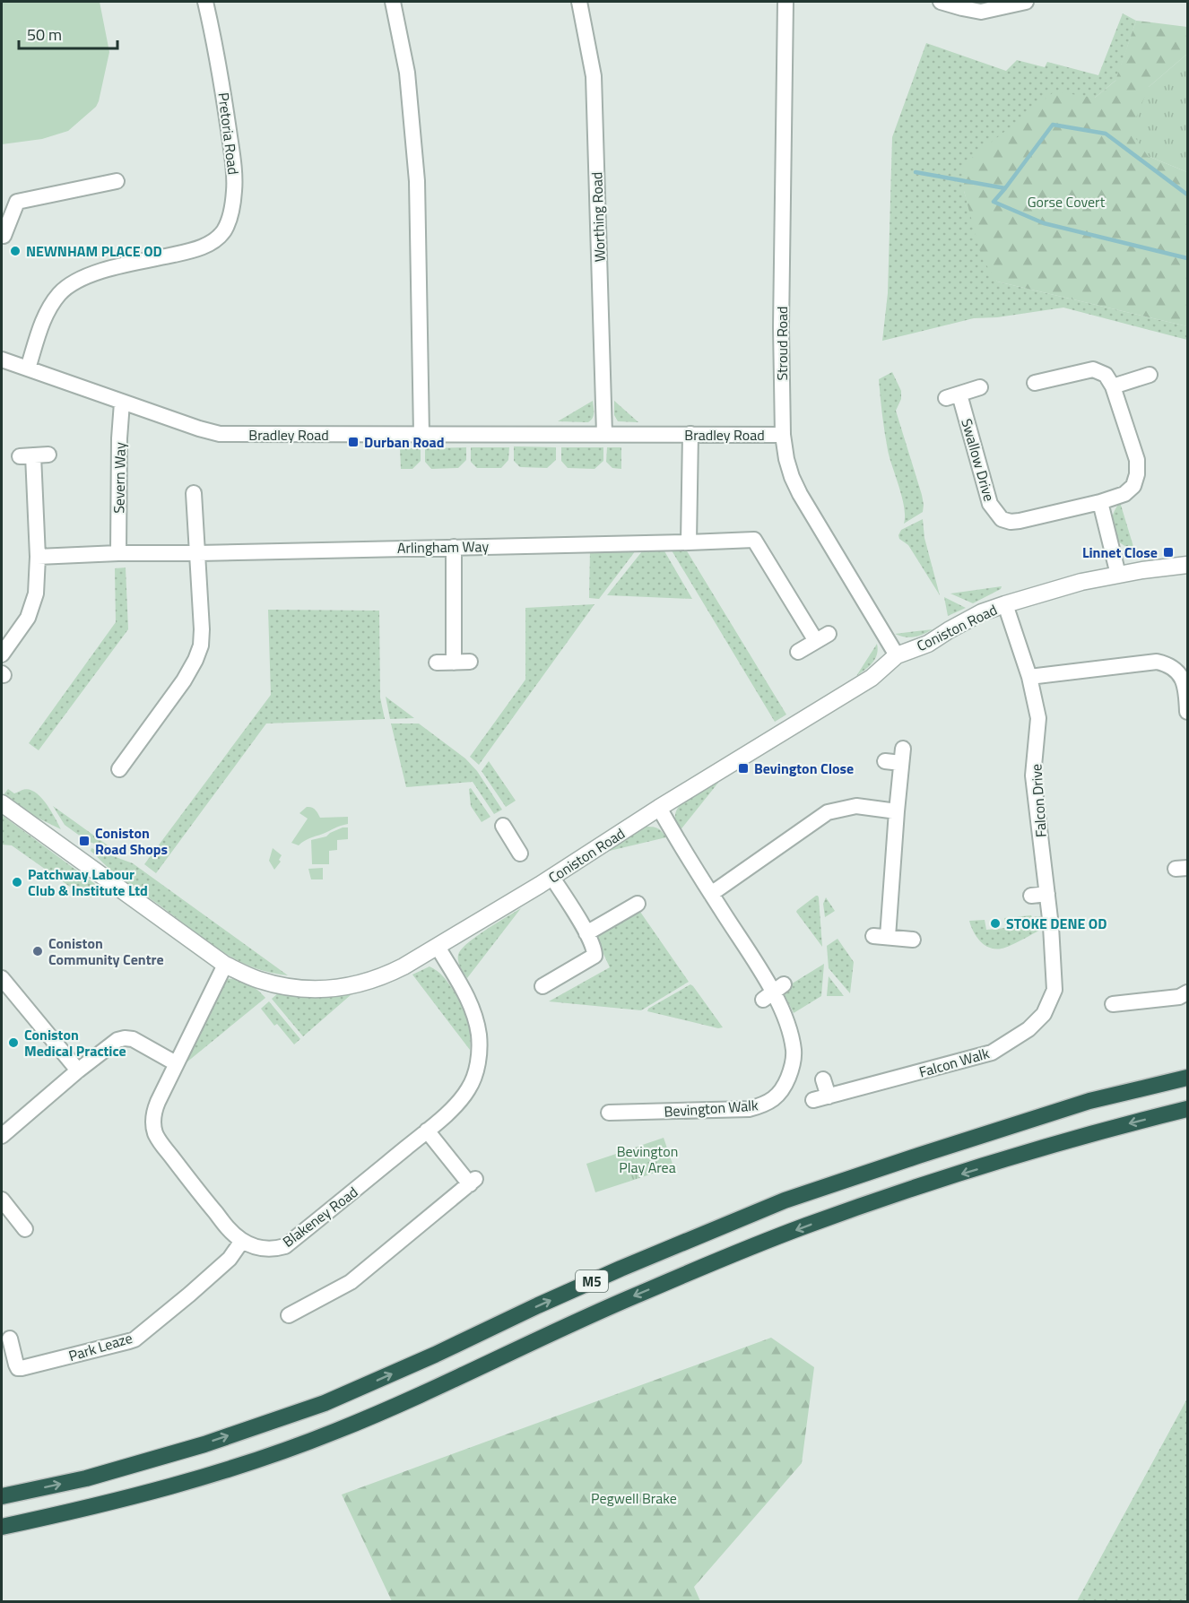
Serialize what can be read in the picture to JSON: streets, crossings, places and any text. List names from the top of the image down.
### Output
{
  "streets": {
    "highway": ["M5"],
    "street": [
      "Pretoria Road",
      "Worthing Road",
      "Stroud Road",
      "Bradley Road",
      "Swallow Drive",
      "Severn Way",
      "Arlingham Way",
      "Coniston Road",
      "Falcon Drive",
      "Falcon Walk",
      "Bevington Walk",
      "Blakeney Road",
      "Park Leaze"
    ]
  },
  "crossings": [
    ["Pretoria Road", "Bradley Road"],
    ["Worthing Road", "Bradley Road"],
    ["Stroud Road", "Bradley Road"],
    ["Stroud Road", "Coniston Road"],
    ["Bradley Road", "Severn Way"],
    ["Severn Way", "Arlingham Way"],
    ["Coniston Road", "Falcon Drive"],
    ["Coniston Road", "Blakeney Road"],
    ["Falcon Drive", "Falcon Walk"],
    ["Blakeney Road", "Park Leaze"]
  ],
  "parks": ["Gorse Covert", "Bevington Play Area", "Pegwell Brake"],
  "places": {
    "other": [
      "NEWNHAM PLACE OD",
      "Patchway Labour Club & Institute Ltd",
      "STOKE DENE OD",
      "Coniston Community Centre",
      "Coniston Medical Practice"
    ],
    "transit": [
      "Durban Road",
      "Linnet Close",
      "Bevington Close",
      "Coniston Road Shops"
    ]
  },
  "scale_bar": "50 m"
}
